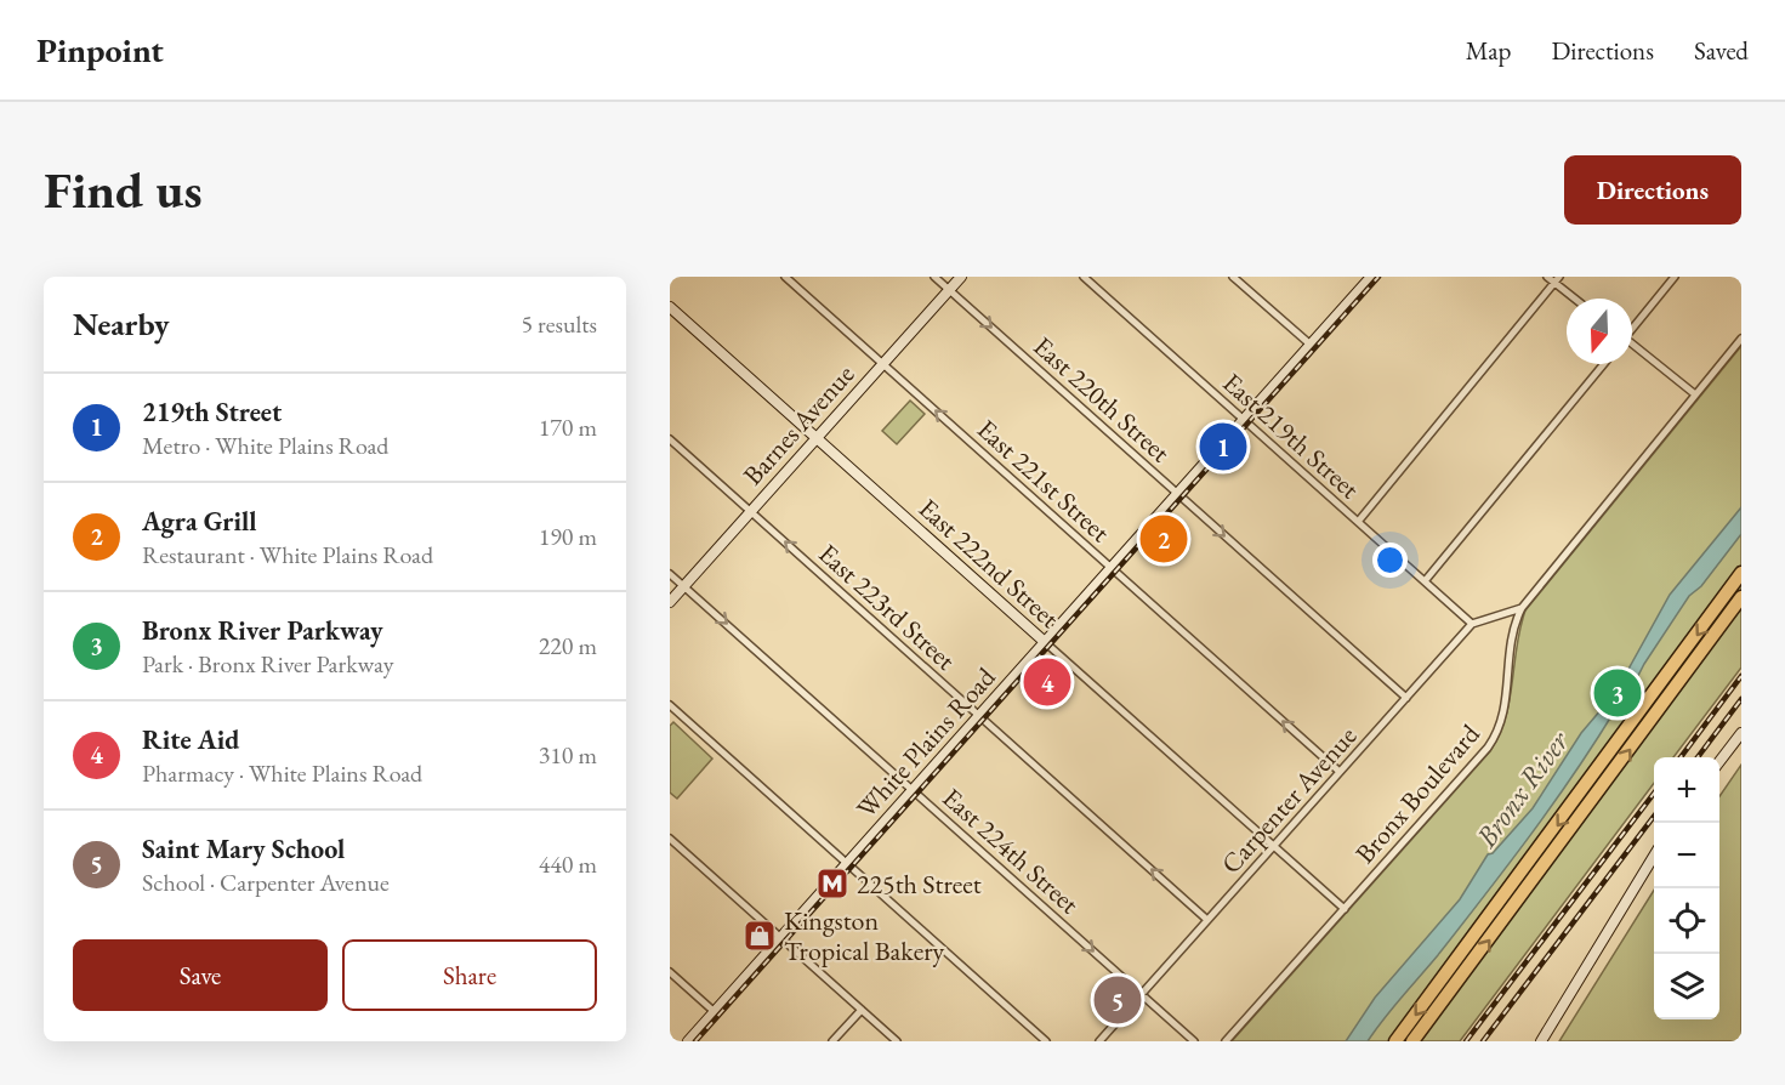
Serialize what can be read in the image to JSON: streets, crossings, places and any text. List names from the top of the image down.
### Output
{
  "streets": {
    "main road": ["Barnes Avenue", "East 222nd Street", "White Plains Road"],
    "street": [
      "East 220th Street",
      "East 219th Street",
      "East 221st Street",
      "East 223rd Street",
      "Bronx Boulevard",
      "Carpenter Avenue",
      "East 224th Street"
    ]
  },
  "crossings": [
    ["East 220th Street", "Barnes Avenue"],
    ["East 220th Street", "White Plains Road"],
    ["East 220th Street", "Carpenter Avenue"],
    ["Barnes Avenue", "East 221st Street"],
    ["Barnes Avenue", "East 222nd Street"],
    ["Barnes Avenue", "East 223rd Street"],
    ["Barnes Avenue", "East 224th Street"],
    ["East 219th Street", "White Plains Road"],
    ["East 219th Street", "Carpenter Avenue"],
    ["East 221st Street", "White Plains Road"],
    ["East 221st Street", "Carpenter Avenue"],
    ["East 222nd Street", "White Plains Road"],
    ["East 222nd Street", "Bronx Boulevard"],
    ["East 222nd Street", "Carpenter Avenue"],
    ["East 223rd Street", "White Plains Road"],
    ["East 223rd Street", "Carpenter Avenue"],
    ["White Plains Road", "East 224th Street"],
    ["Carpenter Avenue", "East 224th Street"]
  ],
  "one_way": [
    "East 220th Street",
    "East 221st Street",
    "East 223rd Street",
    "East 224th Street"
  ],
  "water": ["Bronx River"],
  "places": {
    "metro station": ["225th Street"],
    "shop": ["Kingston Tropical Bakery"]
  },
  "north": "bottom",
  "page": {
    "header": "Pinpoint",
    "nav": ["Map", "Directions", "Saved"],
    "buttons": [
      "Directions",
      ["Save", "Share"]
    ],
    "title": "Find us",
    "heading": ["Nearby", "5 results"],
    "list": [
      {
        "mark": "1",
        "name": "219th Street",
        "note": "Metro · White Plains Road",
        "value": "170 m"
      },
      {
        "mark": "2",
        "name": "Agra Grill",
        "note": "Restaurant · White Plains Road",
        "value": "190 m"
      },
      {
        "mark": "3",
        "name": "Bronx River Parkway",
        "note": "Park · Bronx River Parkway",
        "value": "220 m"
      },
      {
        "mark": "4",
        "name": "Rite Aid",
        "note": "Pharmacy · White Plains Road",
        "value": "310 m"
      },
      {
        "mark": "5",
        "name": "Saint Mary School",
        "note": "School · Carpenter Avenue",
        "value": "440 m"
      }
    ],
    "pins": [
      "1",
      "2",
      "4",
      "3",
      "5"
    ],
    "map_buttons": ["+", "−"]
  }
}
